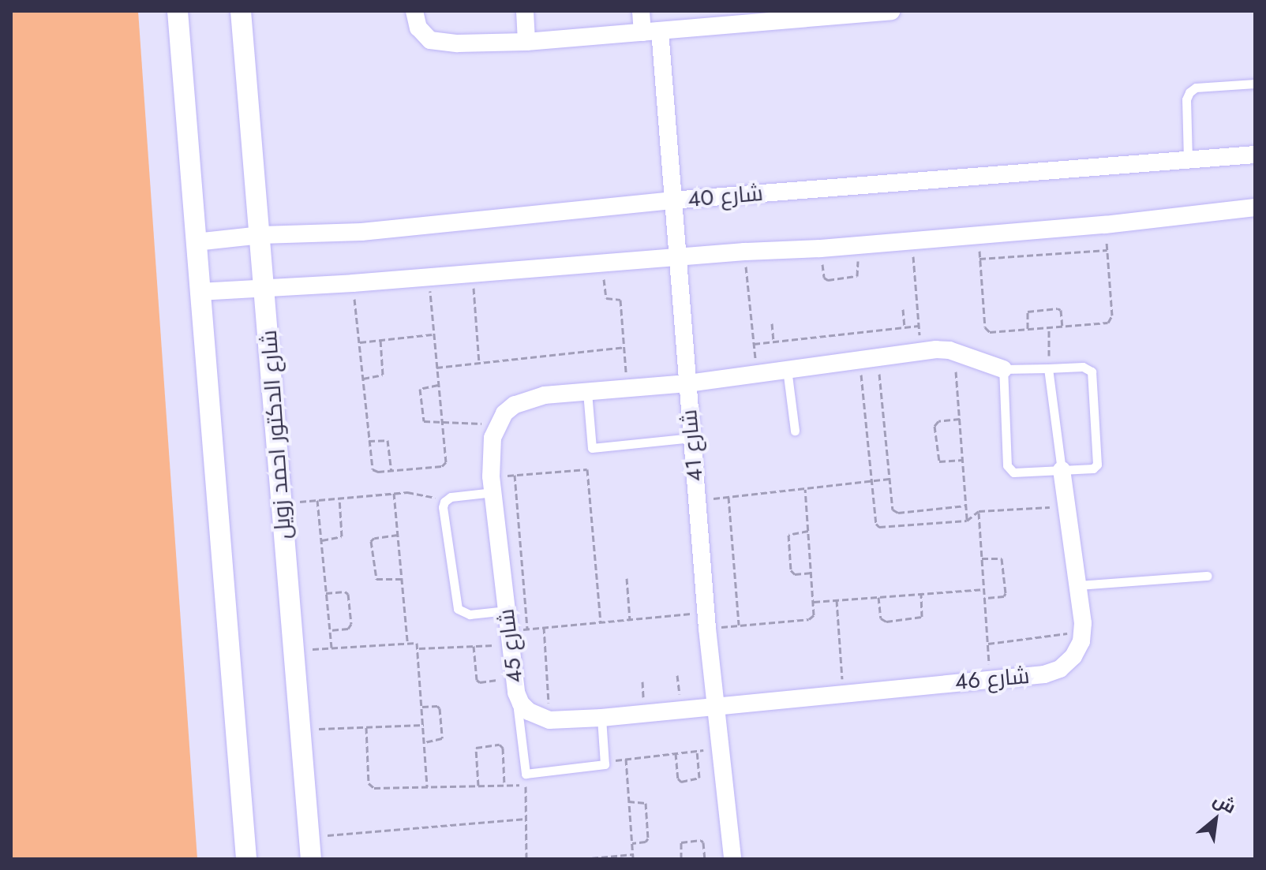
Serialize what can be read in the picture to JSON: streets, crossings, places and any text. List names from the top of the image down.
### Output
{
  "streets": {
    "street": [
      "شارع 40",
      "شارع الدكتور احمد زويل",
      "شارع 41",
      "شارع 45",
      "شارع 46"
    ]
  },
  "crossings": [
    ["شارع 40", "شارع الدكتور احمد زويل"],
    ["شارع 40", "شارع 41"],
    ["شارع 41", "شارع 46"]
  ],
  "north": "top right"
}
